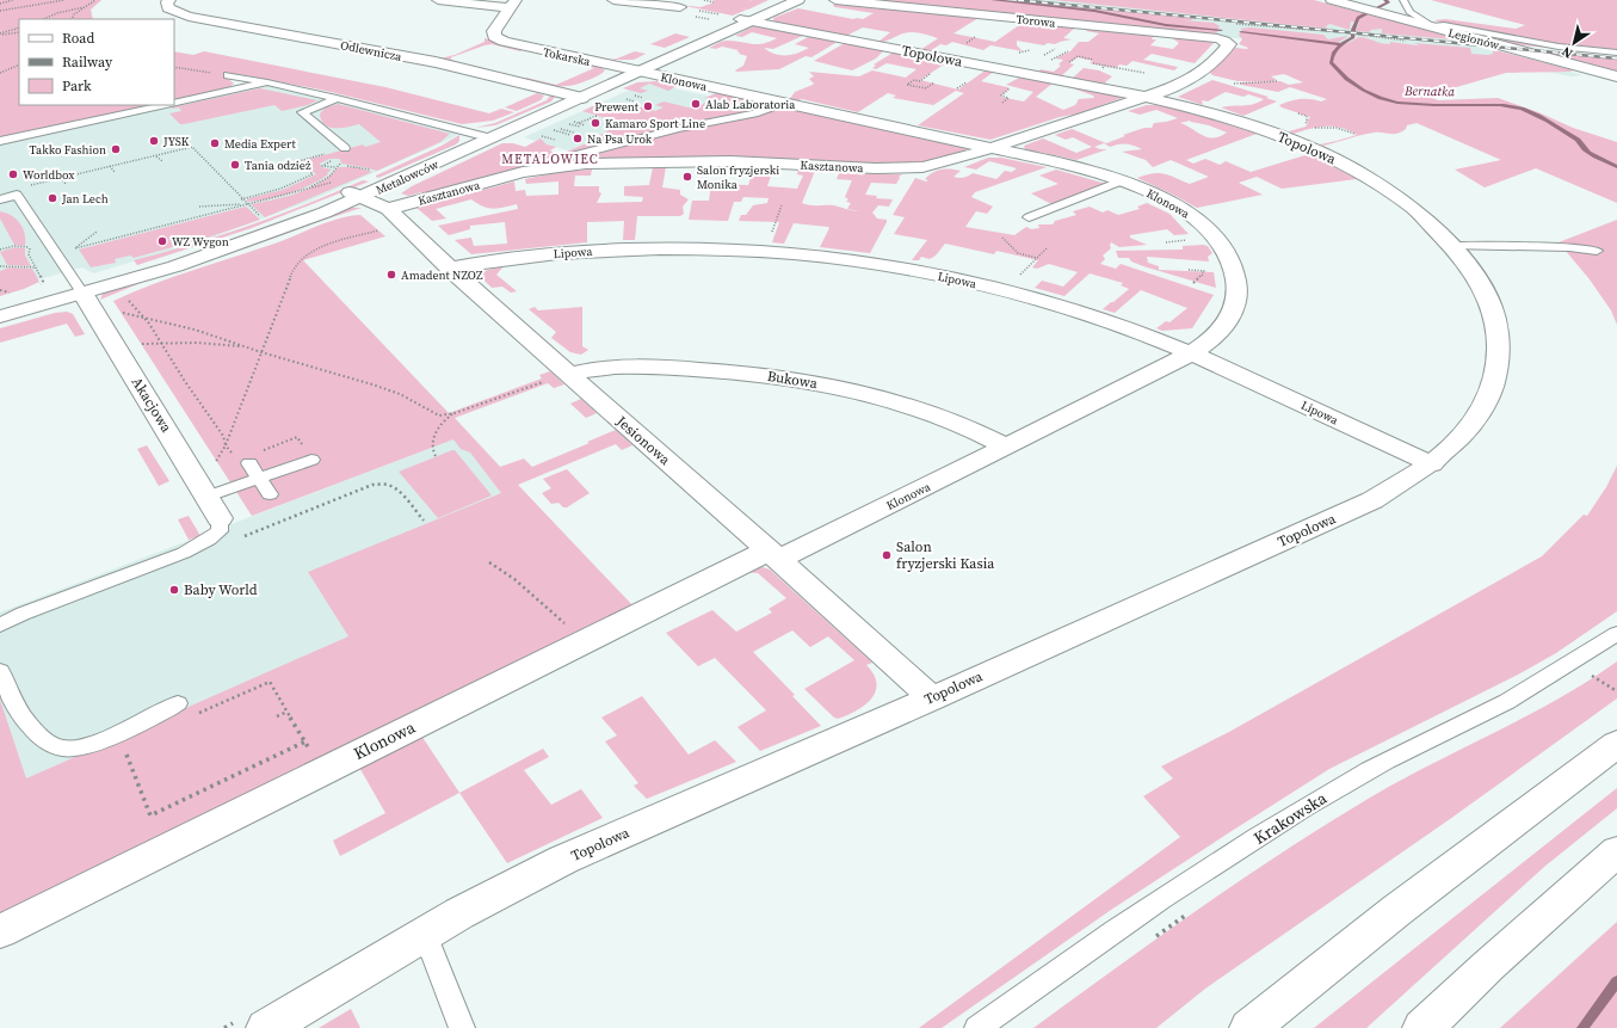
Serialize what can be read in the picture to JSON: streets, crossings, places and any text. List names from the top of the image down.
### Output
{
  "streets": {
    "main road": [
      "Torowa",
      "Legionów",
      "Odlewnicza",
      "Tokarska",
      "Topolowa",
      "Klonowa",
      "Kasztanowa",
      "Metalowców",
      "Lipowa",
      "Bukowa",
      "Akacjowa",
      "Jesionowa"
    ],
    "lane": ["Krakowska"]
  },
  "crossings": [
    ["Torowa", "Kasztanowa"],
    ["Odlewnicza", "Metalowców"],
    ["Tokarska", "Klonowa"],
    ["Tokarska", "Metalowców"],
    ["Topolowa", "Kasztanowa"],
    ["Topolowa", "Metalowców"],
    ["Topolowa", "Lipowa"],
    ["Topolowa", "Jesionowa"],
    ["Klonowa", "Kasztanowa"],
    ["Klonowa", "Metalowców"],
    ["Klonowa", "Lipowa"],
    ["Klonowa", "Bukowa"],
    ["Klonowa", "Jesionowa"],
    ["Kasztanowa", "Jesionowa"],
    ["Metalowców", "Akacjowa"],
    ["Metalowców", "Jesionowa"],
    ["Lipowa", "Jesionowa"],
    ["Bukowa", "Jesionowa"]
  ],
  "districts": ["METALOWIEC"],
  "water": ["Bernatka"],
  "places": [
    "Alab Laboratoria",
    "Prewent",
    "Kamaro Sport Line",
    "Na Psa Urok",
    "JYSK",
    "Media Expert",
    "Takko Fashion",
    "Tania odzież",
    "Worldbox",
    "Salon fryzjerski Monika",
    "Jan Lech",
    "WZ Wygon",
    "Amadent NZOZ",
    "Salon fryzjerski Kasia",
    "Baby World"
  ],
  "legend": ["Road", "Railway", "Park"],
  "north": "bottom left"
}
